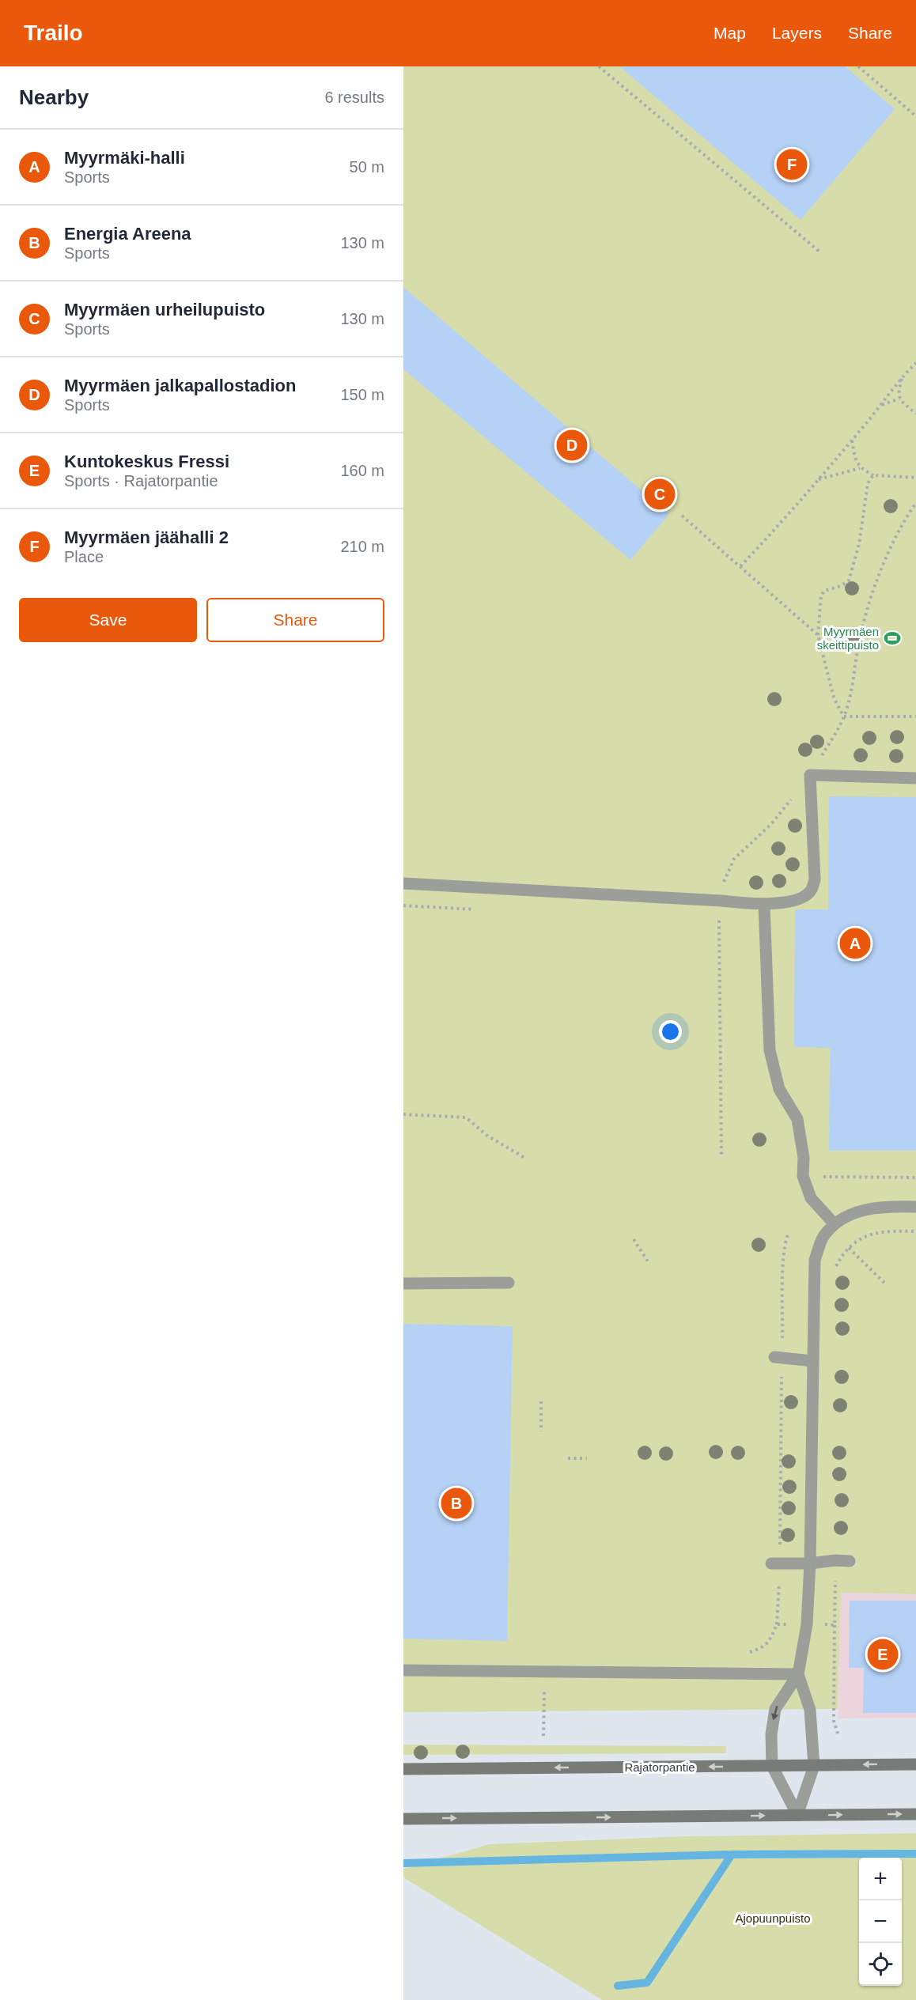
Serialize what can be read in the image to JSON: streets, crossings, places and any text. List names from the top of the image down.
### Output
{
  "streets": {
    "main road": ["Rajatorpantie"]
  },
  "parks": ["Ajopuunpuisto"],
  "places": {
    "sports": ["Myyrmäen skeittipuisto"]
  },
  "page": {
    "header": "Trailo",
    "nav": ["Map", "Layers", "Share"],
    "heading": ["Nearby", "6 results"],
    "list": [
      {
        "mark": "A",
        "name": "Myyrmäki-halli",
        "note": "Sports",
        "value": "50 m"
      },
      {
        "mark": "B",
        "name": "Energia Areena",
        "note": "Sports",
        "value": "130 m"
      },
      {
        "mark": "C",
        "name": "Myyrmäen urheilupuisto",
        "note": "Sports",
        "value": "130 m"
      },
      {
        "mark": "D",
        "name": "Myyrmäen jalkapallostadion",
        "note": "Sports",
        "value": "150 m"
      },
      {
        "mark": "E",
        "name": "Kuntokeskus Fressi",
        "note": "Sports · Rajatorpantie",
        "value": "160 m"
      },
      {
        "mark": "F",
        "name": "Myyrmäen jäähalli 2",
        "note": "Place",
        "value": "210 m"
      }
    ],
    "pins": [
      "F",
      "D",
      "C",
      "A",
      "B",
      "E"
    ],
    "buttons": ["Save", "Share"],
    "map_buttons": ["+", "−"]
  }
}
